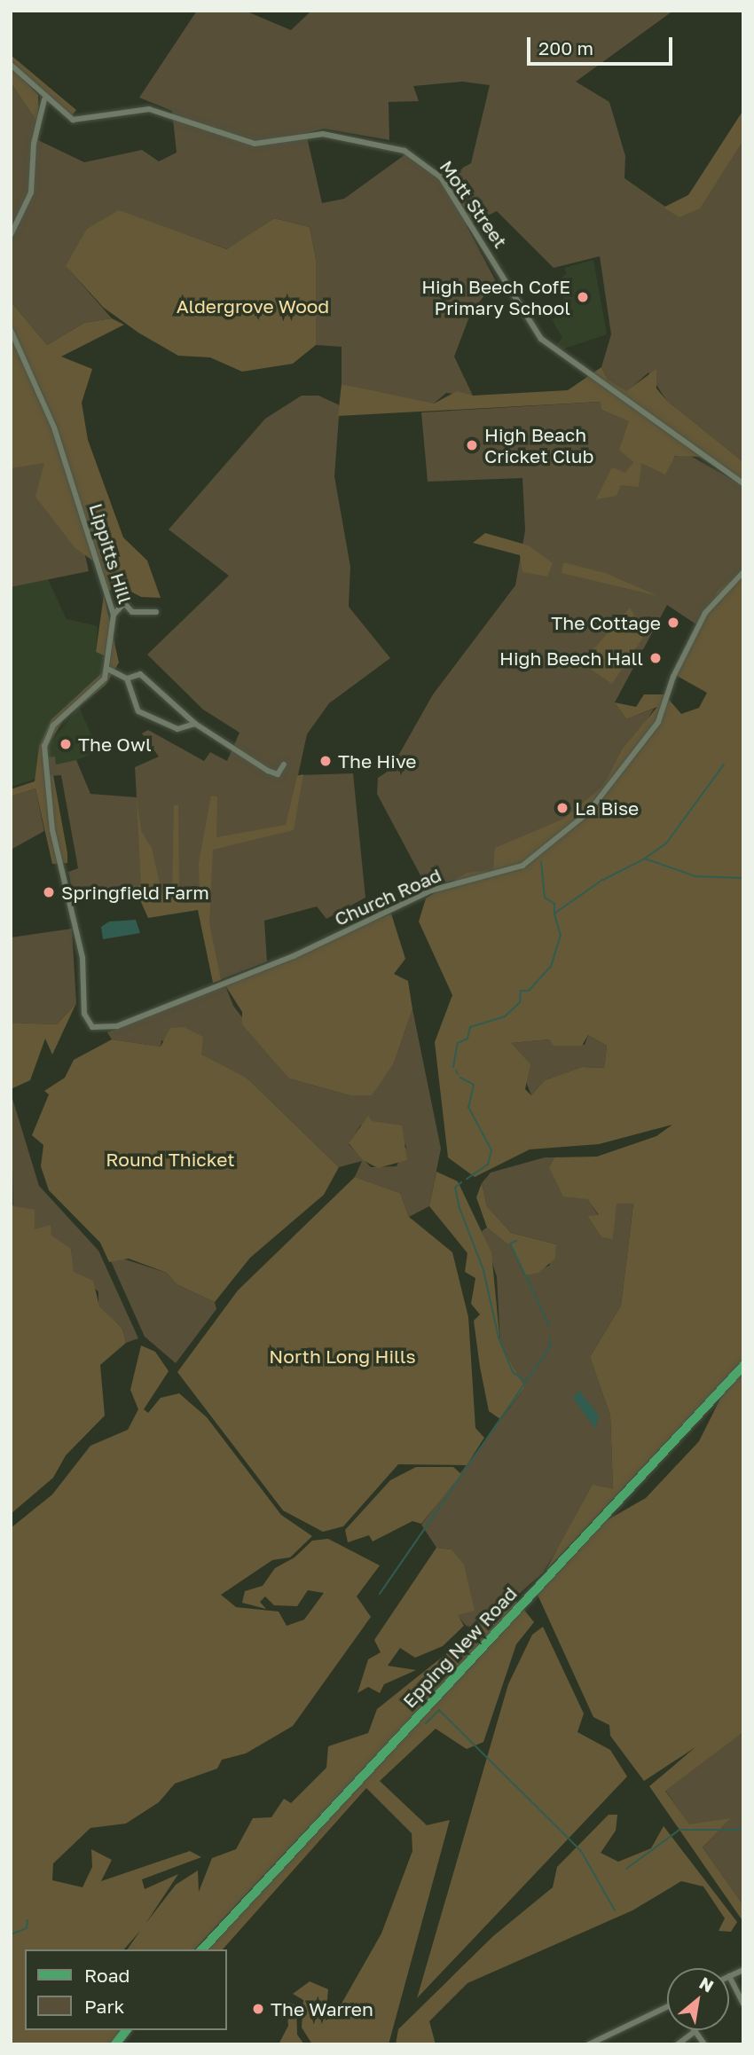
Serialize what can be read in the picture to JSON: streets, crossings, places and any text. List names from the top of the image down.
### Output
{
  "streets": {
    "main road": ["Epping New Road"],
    "street": ["Mott Street", "Lippitts Hill", "Church Road"]
  },
  "crossings": [
    ["Lippitts Hill", "Church Road"]
  ],
  "parks": ["Aldergrove Wood", "Round Thicket", "North Long Hills"],
  "places": [
    "High Beech CofE Primary School",
    "High Beach Cricket Club",
    "The Cottage",
    "High Beech Hall",
    "The Owl",
    "The Hive",
    "La Bise",
    "Springfield Farm",
    "The Warren"
  ],
  "legend": ["Road", "Park"],
  "scale_bar": "200 m",
  "north": "top right"
}
